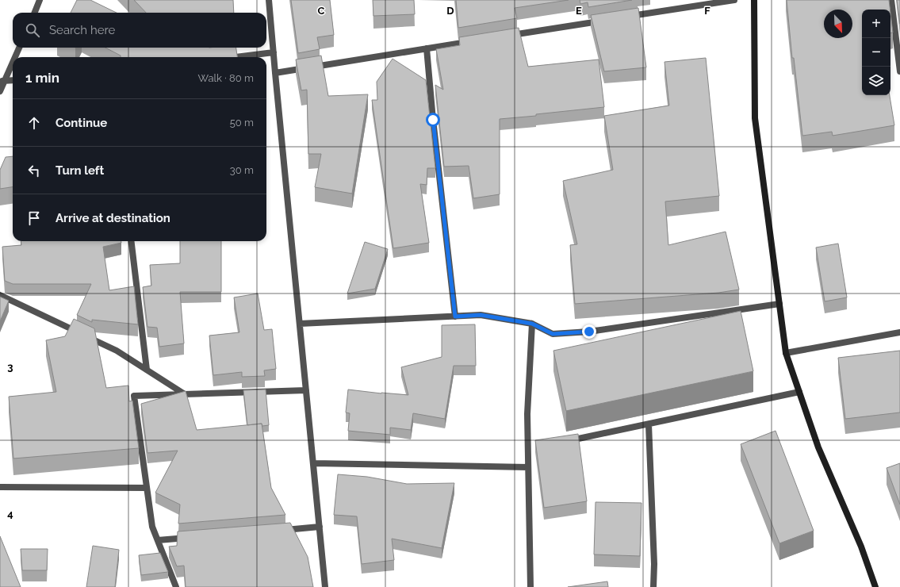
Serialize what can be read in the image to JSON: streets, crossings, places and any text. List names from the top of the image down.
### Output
{
  "north": "bottom right",
  "page": {
    "map_buttons": ["+", "−"],
    "search": "Search here",
    "heading": ["1 min", "Walk · 80 m"],
    "list": [
      ["Continue", "50 m"],
      ["Turn left", "30 m"],
      "Arrive at destination"
    ]
  },
  "grid": {
    "columns": [
      "C",
      "D",
      "E",
      "F"
    ],
    "rows": ["3", "4"]
  }
}
